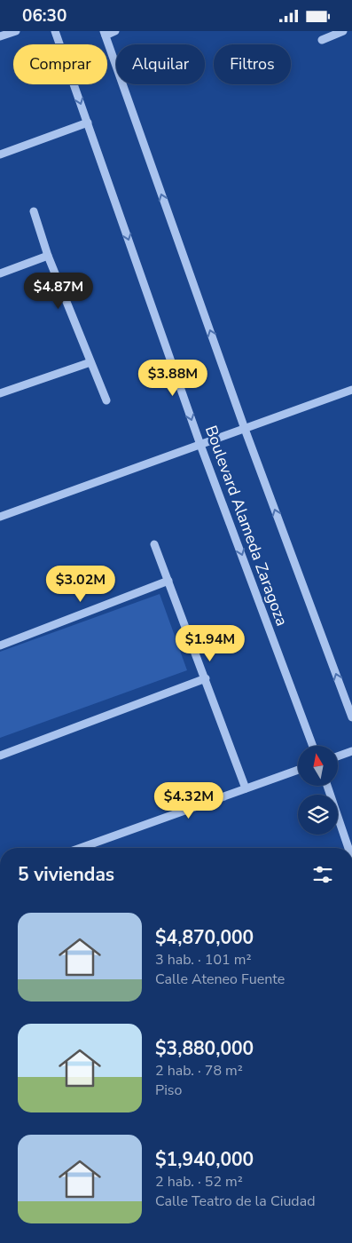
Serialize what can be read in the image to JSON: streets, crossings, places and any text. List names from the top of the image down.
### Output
{
  "streets": {
    "street": ["Boulevard Alameda Zaragoza"]
  },
  "north": "top",
  "page": {
    "status": "06:30",
    "chip": ["Comprar", "Alquilar", "Filtros"],
    "price": [
      "$4.87M",
      "$3.88M",
      "$3.02M",
      "$1.94M",
      "$4.32M"
    ],
    "heading": "5 viviendas",
    "list": [
      {
        "name": "$4,870,000",
        "note": "3 hab. · 101 m² · Calle Ateneo Fuente"
      },
      {
        "name": "$3,880,000",
        "note": "2 hab. · 78 m² · Piso"
      },
      {
        "name": "$1,940,000",
        "note": "2 hab. · 52 m² · Calle Teatro de la Ciudad"
      }
    ]
  }
}
